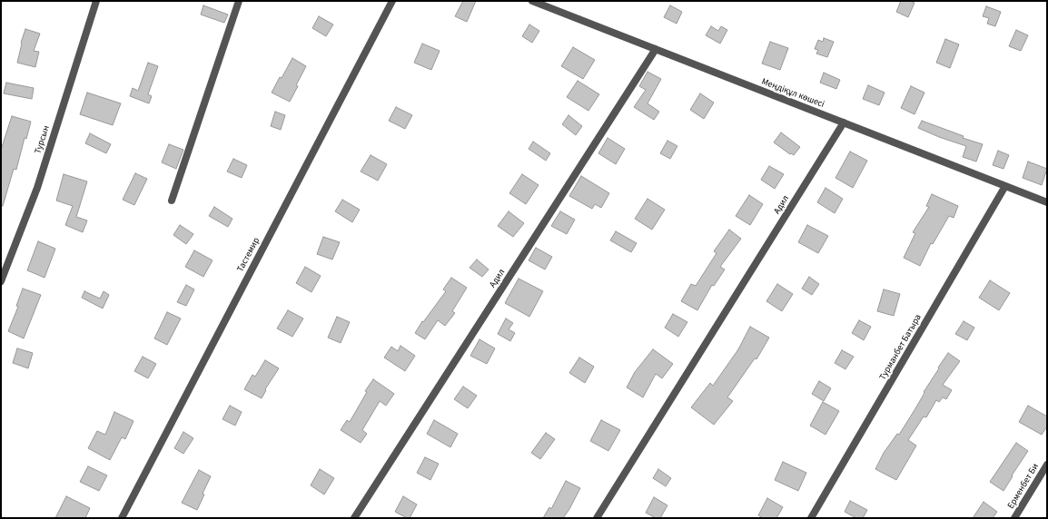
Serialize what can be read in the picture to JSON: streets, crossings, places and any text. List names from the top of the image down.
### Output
{
  "streets": {
    "street": [
      "Меңдіқұл көшесі",
      "Турсын",
      "Адил",
      "Тастемир",
      "Турманбет Батыра",
      "Ерменбет Би"
    ]
  },
  "crossings": [
    ["Меңдіқұл көшесі", "Адил"],
    ["Меңдіқұл көшесі", "Турманбет Батыра"]
  ]
}
